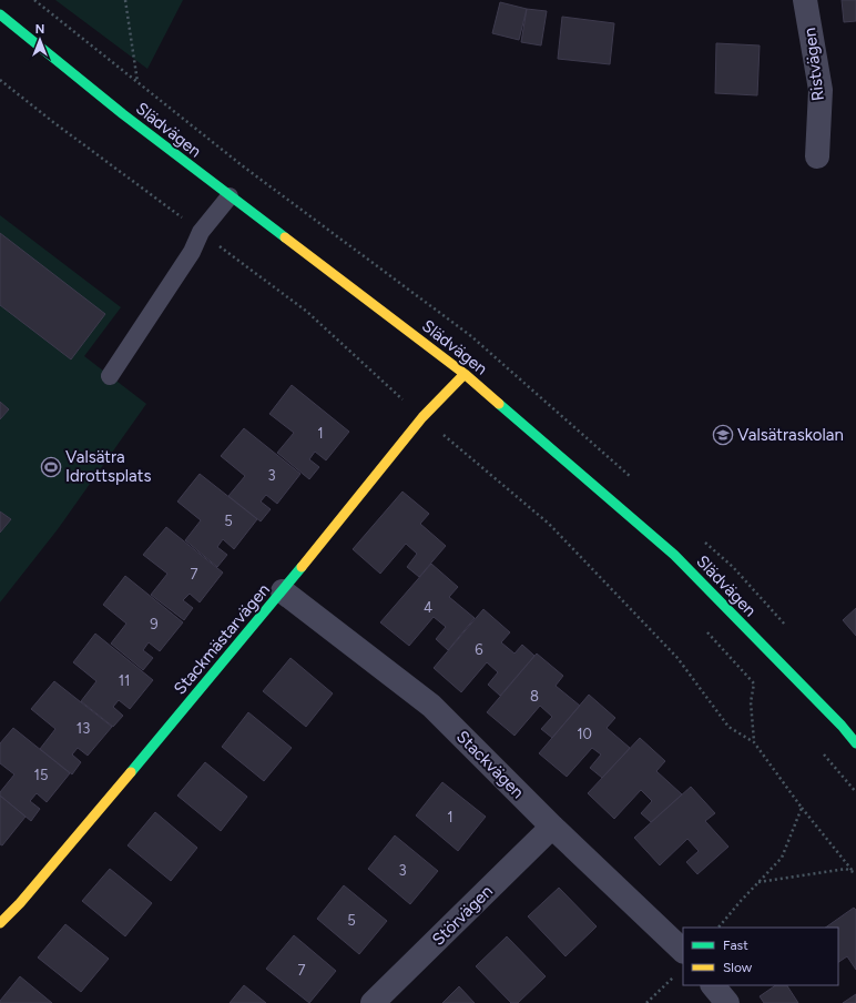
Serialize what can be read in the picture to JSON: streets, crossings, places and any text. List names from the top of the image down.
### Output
{
  "streets": {
    "street": [
      "Ristvägen",
      "Slädvägen",
      "Stackmästarvägen",
      "Stackvägen",
      "Störvägen"
    ]
  },
  "crossings": [
    ["Slädvägen", "Stackmästarvägen"],
    ["Stackmästarvägen", "Stackvägen"],
    ["Stackvägen", "Störvägen"]
  ],
  "places": {
    "school or university": ["Valsätraskolan"],
    "sports": ["Valsätra Idrottsplats"]
  },
  "house_numbers": [
    "1",
    "3",
    "5",
    "7",
    "4",
    "9",
    "6",
    "11",
    "8",
    "13",
    "10",
    "15",
    "1",
    "3",
    "5",
    "7"
  ],
  "legend": ["Fast", "Slow"],
  "north": "top"
}
